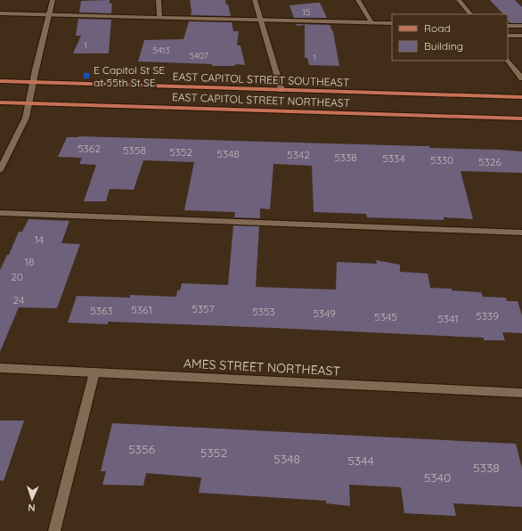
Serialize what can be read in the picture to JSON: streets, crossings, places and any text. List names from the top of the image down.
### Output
{
  "streets": {
    "main road": ["EAST CAPITOL STREET SOUTHEAST", "EAST CAPITOL STREET NORTHEAST"],
    "street": ["AMES STREET NORTHEAST"]
  },
  "places": {
    "transit": ["E Capitol St SE at 55th St SE"]
  },
  "house_numbers": [
    "15",
    "1",
    "5413",
    "5407",
    "1",
    "5362",
    "5358",
    "5352",
    "5348",
    "5342",
    "5338",
    "5334",
    "5330",
    "5326",
    "14",
    "18",
    "20",
    "24",
    "5357",
    "5361",
    "5363",
    "5353",
    "5349",
    "5339",
    "5345",
    "5341",
    "5356",
    "5352",
    "5348",
    "5344",
    "5338",
    "5340"
  ],
  "legend": ["Road", "Building"],
  "north": "bottom"
}
